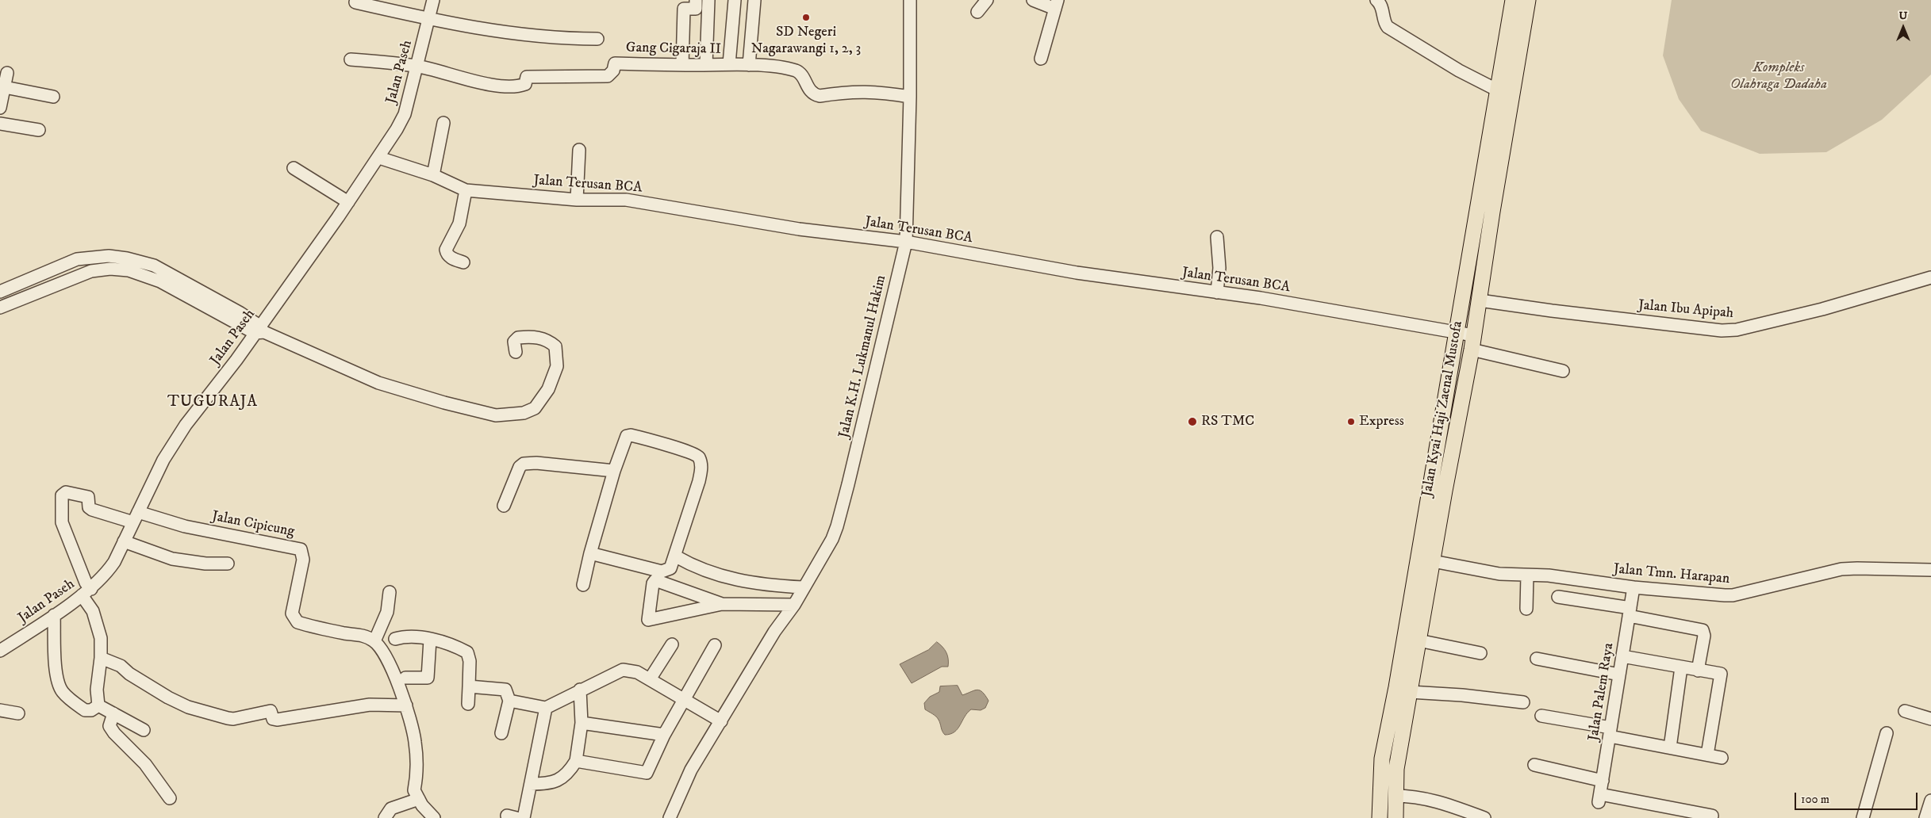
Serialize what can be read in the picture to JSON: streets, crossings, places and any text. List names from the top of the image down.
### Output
{
  "streets": {
    "main road": ["Jalan Kyai Haji Zaenal Mustofa"],
    "street": [
      "Gang Cigaraja II",
      "Jalan Paseh",
      "Jalan Terusan BCA",
      "Jalan Ibu Apipah",
      "Jalan K.H. Lukmanul Hakim",
      "Jalan Cipicung",
      "Jalan Tmn. Harapan",
      "Jalan Palem Raya"
    ]
  },
  "crossings": [
    ["Gang Cigaraja II", "Jalan Paseh"],
    ["Gang Cigaraja II", "Jalan K.H. Lukmanul Hakim"],
    ["Jalan Paseh", "Jalan Terusan BCA"],
    ["Jalan Paseh", "Jalan Cipicung"],
    ["Jalan Terusan BCA", "Jalan K.H. Lukmanul Hakim"],
    ["Jalan Terusan BCA", "Jalan Kyai Haji Zaenal Mustofa"],
    ["Jalan Ibu Apipah", "Jalan Kyai Haji Zaenal Mustofa"],
    ["Jalan Kyai Haji Zaenal Mustofa", "Jalan Tmn. Harapan"],
    ["Jalan Tmn. Harapan", "Jalan Palem Raya"]
  ],
  "districts": ["TUGURAJA"],
  "parks": ["Kompleks Olahraga Dadaha"],
  "places": ["SD Negeri Nagarawangi 1, 2, 3", "RS TMC", "Express"],
  "scale_bar": "100 m",
  "north": "top"
}
